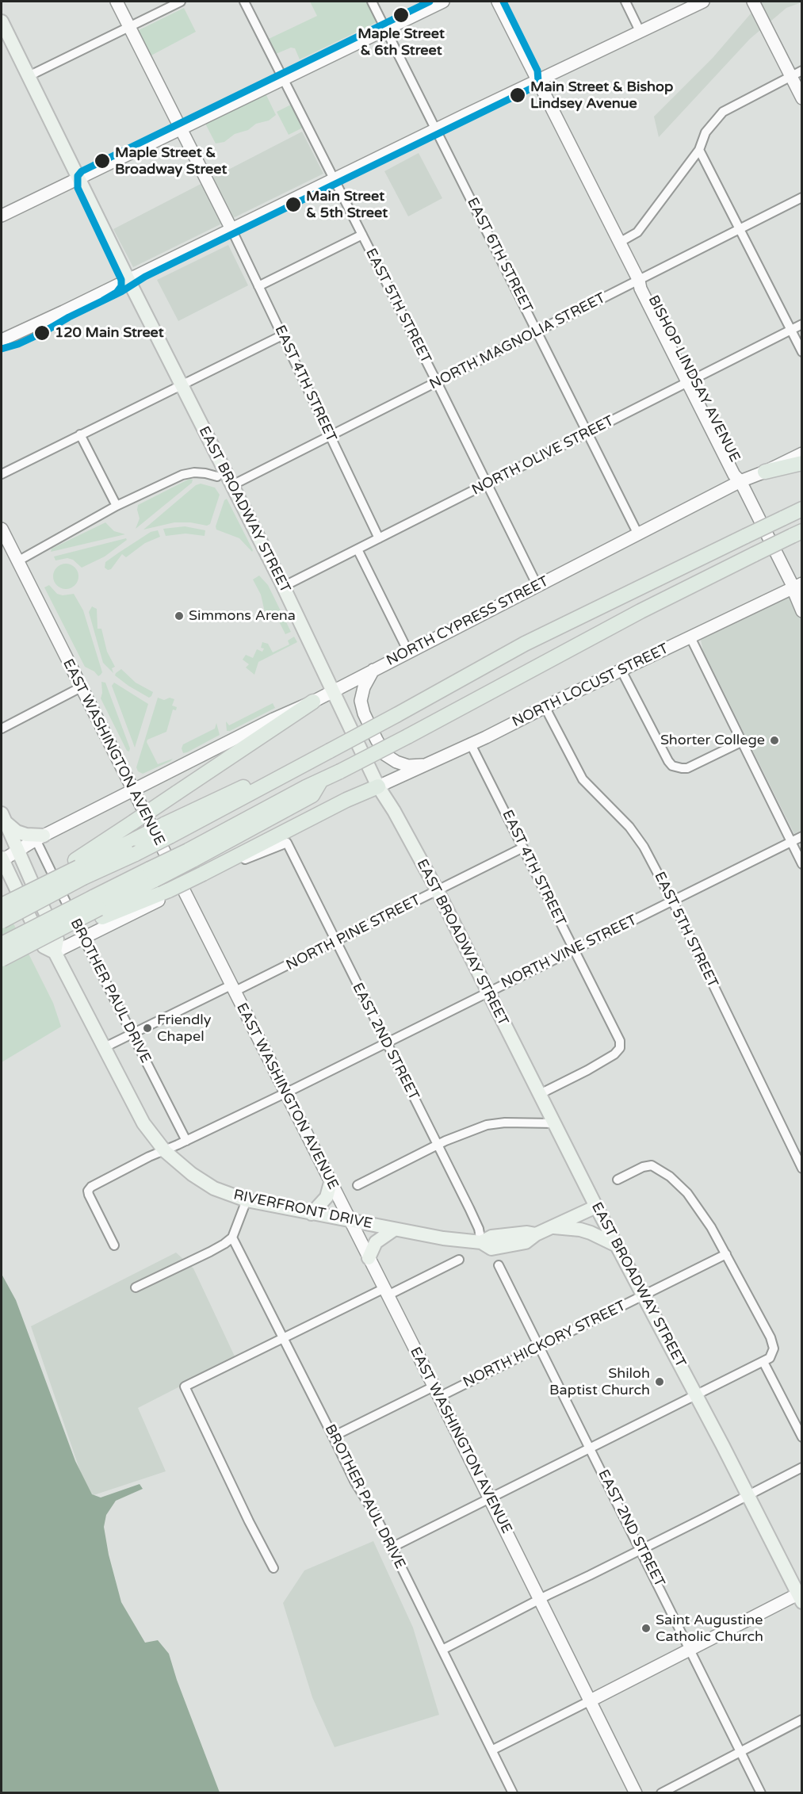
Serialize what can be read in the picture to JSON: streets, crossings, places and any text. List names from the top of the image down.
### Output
{
  "streets": {
    "main road": [
      "BISHOP LINDSAY AVENUE",
      "EAST BROADWAY STREET",
      "NORTH CYPRESS STREET",
      "NORTH LOCUST STREET",
      "EAST WASHINGTON AVENUE",
      "RIVERFRONT DRIVE"
    ],
    "street": [
      "EAST 6TH STREET",
      "EAST 5TH STREET",
      "NORTH MAGNOLIA STREET",
      "EAST 4TH STREET",
      "NORTH OLIVE STREET",
      "NORTH PINE STREET",
      "NORTH VINE STREET",
      "BROTHER PAUL DRIVE",
      "EAST 2ND STREET",
      "NORTH HICKORY STREET"
    ]
  },
  "crossings": [
    ["EAST 6TH STREET", "NORTH MAGNOLIA STREET"],
    ["EAST 6TH STREET", "NORTH OLIVE STREET"],
    ["EAST 6TH STREET", "NORTH CYPRESS STREET"],
    ["EAST 5TH STREET", "NORTH MAGNOLIA STREET"],
    ["EAST 5TH STREET", "NORTH OLIVE STREET"],
    ["EAST 5TH STREET", "NORTH CYPRESS STREET"],
    ["EAST 5TH STREET", "NORTH LOCUST STREET"],
    ["EAST 5TH STREET", "NORTH VINE STREET"],
    ["NORTH MAGNOLIA STREET", "BISHOP LINDSAY AVENUE"],
    ["NORTH MAGNOLIA STREET", "EAST 4TH STREET"],
    ["NORTH MAGNOLIA STREET", "EAST BROADWAY STREET"],
    ["BISHOP LINDSAY AVENUE", "NORTH OLIVE STREET"],
    ["BISHOP LINDSAY AVENUE", "NORTH CYPRESS STREET"],
    ["BISHOP LINDSAY AVENUE", "NORTH LOCUST STREET"],
    ["EAST 4TH STREET", "NORTH OLIVE STREET"],
    ["EAST 4TH STREET", "EAST BROADWAY STREET"],
    ["EAST 4TH STREET", "NORTH LOCUST STREET"],
    ["EAST 4TH STREET", "NORTH PINE STREET"],
    ["EAST 4TH STREET", "NORTH VINE STREET"],
    ["NORTH OLIVE STREET", "EAST BROADWAY STREET"],
    ["EAST BROADWAY STREET", "NORTH CYPRESS STREET"],
    ["EAST BROADWAY STREET", "NORTH LOCUST STREET"],
    ["EAST BROADWAY STREET", "NORTH PINE STREET"],
    ["EAST BROADWAY STREET", "NORTH VINE STREET"],
    ["EAST BROADWAY STREET", "RIVERFRONT DRIVE"],
    ["EAST BROADWAY STREET", "NORTH HICKORY STREET"],
    ["NORTH CYPRESS STREET", "EAST WASHINGTON AVENUE"],
    ["NORTH CYPRESS STREET", "BROTHER PAUL DRIVE"],
    ["NORTH CYPRESS STREET", "RIVERFRONT DRIVE"],
    ["EAST WASHINGTON AVENUE", "NORTH PINE STREET"],
    ["EAST WASHINGTON AVENUE", "NORTH VINE STREET"],
    ["EAST WASHINGTON AVENUE", "EAST 2ND STREET"],
    ["EAST WASHINGTON AVENUE", "RIVERFRONT DRIVE"],
    ["EAST WASHINGTON AVENUE", "NORTH HICKORY STREET"],
    ["NORTH PINE STREET", "BROTHER PAUL DRIVE"],
    ["NORTH PINE STREET", "EAST 2ND STREET"],
    ["NORTH PINE STREET", "RIVERFRONT DRIVE"],
    ["NORTH VINE STREET", "BROTHER PAUL DRIVE"],
    ["NORTH VINE STREET", "EAST 2ND STREET"],
    ["NORTH VINE STREET", "RIVERFRONT DRIVE"],
    ["BROTHER PAUL DRIVE", "NORTH HICKORY STREET"],
    ["EAST 2ND STREET", "RIVERFRONT DRIVE"],
    ["EAST 2ND STREET", "NORTH HICKORY STREET"]
  ],
  "places": [
    "Maple Street & 6th Street",
    "Main Street & Bishop Lindsey Avenue",
    "Maple Street & Broadway Street",
    "Main Street & 5th Street",
    "120 Main Street",
    "Simmons Arena",
    "Shorter College",
    "Friendly Chapel",
    "Shiloh Baptist Church",
    "Saint Augustine Catholic Church"
  ]
}
